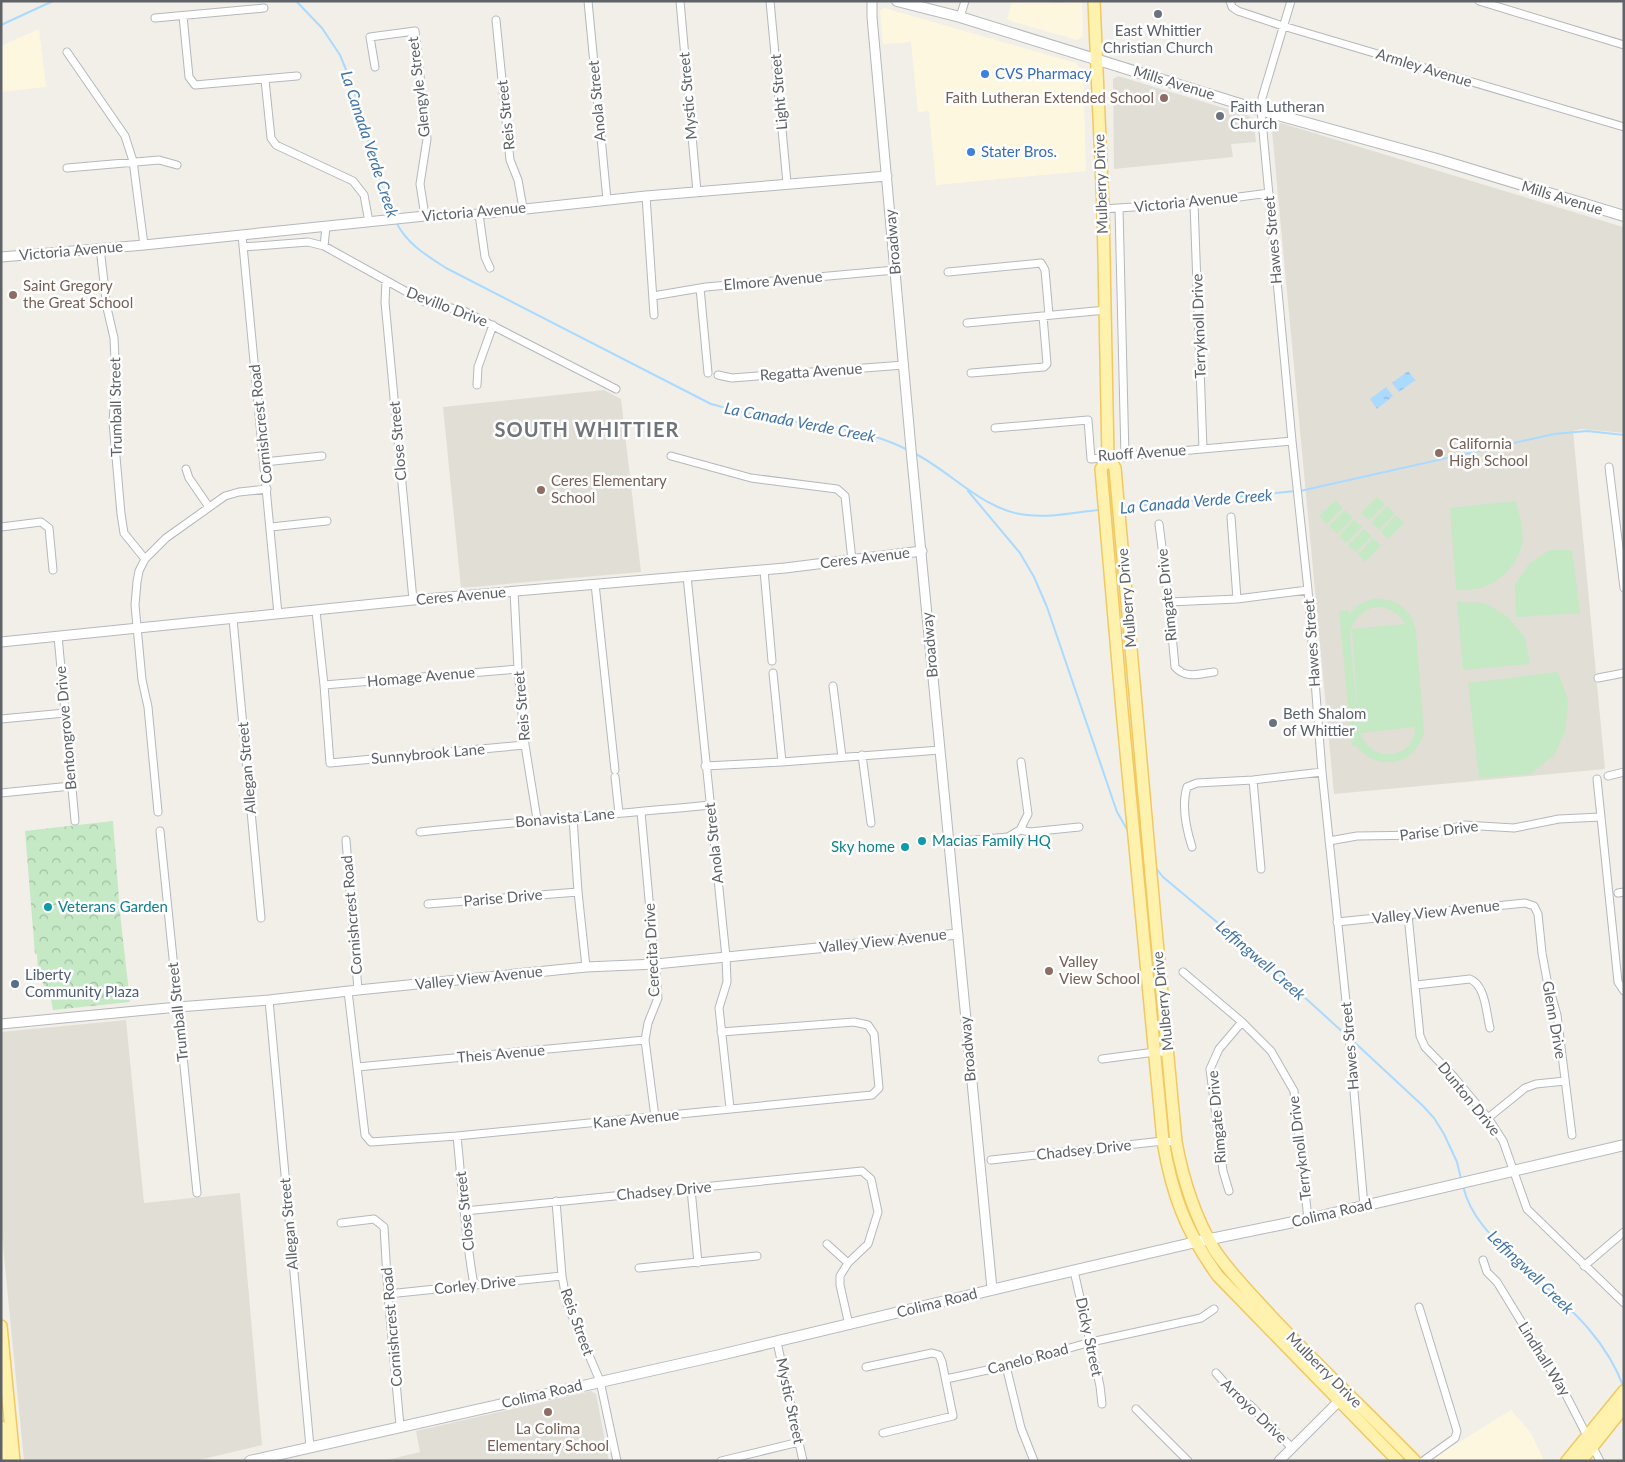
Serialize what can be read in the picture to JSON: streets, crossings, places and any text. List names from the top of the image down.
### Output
{
  "streets": {
    "main road": ["Mills Avenue", "Mulberry Drive", "Colima Road"],
    "street": [
      "Armley Avenue",
      "Glengyle Street",
      "Light Street",
      "Mystic Street",
      "Anola Street",
      "Reis Street",
      "Victoria Avenue",
      "Hawes Street",
      "Broadway",
      "Elmore Avenue",
      "Devillo Drive",
      "Terryknoll Drive",
      "Regatta Avenue",
      "Trumball Street",
      "Cornishcrest Road",
      "Close Street",
      "Ruoff Avenue",
      "Ceres Avenue",
      "Rimgate Drive",
      "Homage Avenue",
      "Bentongrove Drive",
      "Sunnybrook Lane",
      "Allegan Street",
      "Bonavista Lane",
      "Parise Drive",
      "Valley View Avenue",
      "Cerecita Drive",
      "Glenn Drive",
      "Theis Avenue",
      "Dunton Drive",
      "Kane Avenue",
      "Chadsey Drive",
      "Corley Drive",
      "Dicky Street",
      "Canelo Road",
      "Lindhall Way",
      "Arroyo Drive"
    ]
  },
  "crossings": [
    ["Armley Avenue", "Hawes Street"],
    ["Mills Avenue", "Mulberry Drive"],
    ["Mills Avenue", "Hawes Street"],
    ["Glengyle Street", "Victoria Avenue"],
    ["Light Street", "Victoria Avenue"],
    ["Mystic Street", "Victoria Avenue"],
    ["Mystic Street", "Colima Road"],
    ["Anola Street", "Victoria Avenue"],
    ["Anola Street", "Ceres Avenue"],
    ["Anola Street", "Bonavista Lane"],
    ["Anola Street", "Valley View Avenue"],
    ["Anola Street", "Kane Avenue"],
    ["Reis Street", "Victoria Avenue"],
    ["Reis Street", "Ceres Avenue"],
    ["Reis Street", "Homage Avenue"],
    ["Reis Street", "Sunnybrook Lane"],
    ["Reis Street", "Bonavista Lane"],
    ["Reis Street", "Chadsey Drive"],
    ["Reis Street", "Colima Road"],
    ["Reis Street", "Corley Drive"],
    ["Mulberry Drive", "Victoria Avenue"],
    ["Mulberry Drive", "Ruoff Avenue"],
    ["Mulberry Drive", "Chadsey Drive"],
    ["Mulberry Drive", "Colima Road"],
    ["Mulberry Drive", "Arroyo Drive"],
    ["Victoria Avenue", "Hawes Street"],
    ["Victoria Avenue", "Broadway"],
    ["Victoria Avenue", "Terryknoll Drive"],
    ["Victoria Avenue", "Trumball Street"],
    ["Victoria Avenue", "Cornishcrest Road"],
    ["Hawes Street", "Ruoff Avenue"],
    ["Hawes Street", "Parise Drive"],
    ["Hawes Street", "Valley View Avenue"],
    ["Hawes Street", "Colima Road"],
    ["Broadway", "Elmore Avenue"],
    ["Broadway", "Regatta Avenue"],
    ["Broadway", "Ceres Avenue"],
    ["Broadway", "Valley View Avenue"],
    ["Broadway", "Colima Road"],
    ["Devillo Drive", "Close Street"],
    ["Terryknoll Drive", "Ruoff Avenue"],
    ["Terryknoll Drive", "Rimgate Drive"],
    ["Terryknoll Drive", "Colima Road"],
    ["Trumball Street", "Valley View Avenue"],
    ["Cornishcrest Road", "Ceres Avenue"],
    ["Cornishcrest Road", "Valley View Avenue"],
    ["Cornishcrest Road", "Theis Avenue"],
    ["Cornishcrest Road", "Kane Avenue"],
    ["Cornishcrest Road", "Colima Road"],
    ["Cornishcrest Road", "Corley Drive"],
    ["Close Street", "Ceres Avenue"],
    ["Close Street", "Kane Avenue"],
    ["Close Street", "Chadsey Drive"],
    ["Close Street", "Corley Drive"],
    ["Ceres Avenue", "Bentongrove Drive"],
    ["Ceres Avenue", "Allegan Street"],
    ["Homage Avenue", "Sunnybrook Lane"],
    ["Allegan Street", "Valley View Avenue"],
    ["Allegan Street", "Colima Road"],
    ["Bonavista Lane", "Cerecita Drive"],
    ["Valley View Avenue", "Cerecita Drive"],
    ["Valley View Avenue", "Glenn Drive"],
    ["Valley View Avenue", "Dunton Drive"],
    ["Cerecita Drive", "Theis Avenue"],
    ["Cerecita Drive", "Kane Avenue"],
    ["Dunton Drive", "Colima Road"],
    ["Colima Road", "Dicky Street"],
    ["Dicky Street", "Canelo Road"]
  ],
  "districts": ["SOUTH WHITTIER"],
  "water": ["La Canada Verde Creek", "Leffingwell Creek"],
  "places": [
    "East Whittier Christian Church",
    "CVS Pharmacy",
    "Faith Lutheran Extended School",
    "Faith Lutheran Church",
    "Stater Bros.",
    "Saint Gregory the Great School",
    "California High School",
    "Ceres Elementary School",
    "Beth Shalom of Whittier",
    "Macias Family HQ",
    "Sky home",
    "Veterans Garden",
    "Valley View School",
    "Liberty Community Plaza",
    "La Colima Elementary School"
  ]
}
